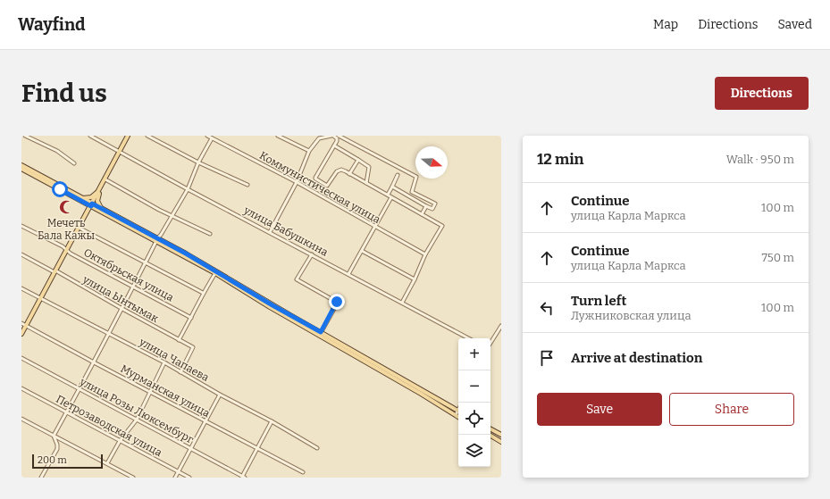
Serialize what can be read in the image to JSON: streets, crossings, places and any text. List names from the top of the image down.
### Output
{
  "streets": {
    "street": [
      "Коммунистическая улица",
      "улица Бабушкина",
      "Октябрьская улица",
      "улица Ынтымак",
      "улица Чапаева",
      "Мурманская улица",
      "улица Розы Люксембург",
      "Петрозаводская улица"
    ]
  },
  "crossings": [
    ["улица Ынтымак", "улица Чапаева"]
  ],
  "places": {
    "mosque": ["Мечеть Бала Кажы"]
  },
  "scale_bar": "200 m",
  "north": "right",
  "page": {
    "header": "Wayfind",
    "nav": ["Map", "Directions", "Saved"],
    "buttons": [
      "Directions",
      ["Save", "Share"]
    ],
    "title": "Find us",
    "heading": ["12 min", "Walk · 950 m"],
    "list": [
      ["Continue", "улица Карла Маркса", "100 m"],
      ["Continue", "улица Карла Маркса", "750 m"],
      ["Turn left", "Лужниковская улица", "100 m"],
      "Arrive at destination"
    ],
    "map_buttons": ["+", "−"],
    "scale": "200 m"
  }
}
